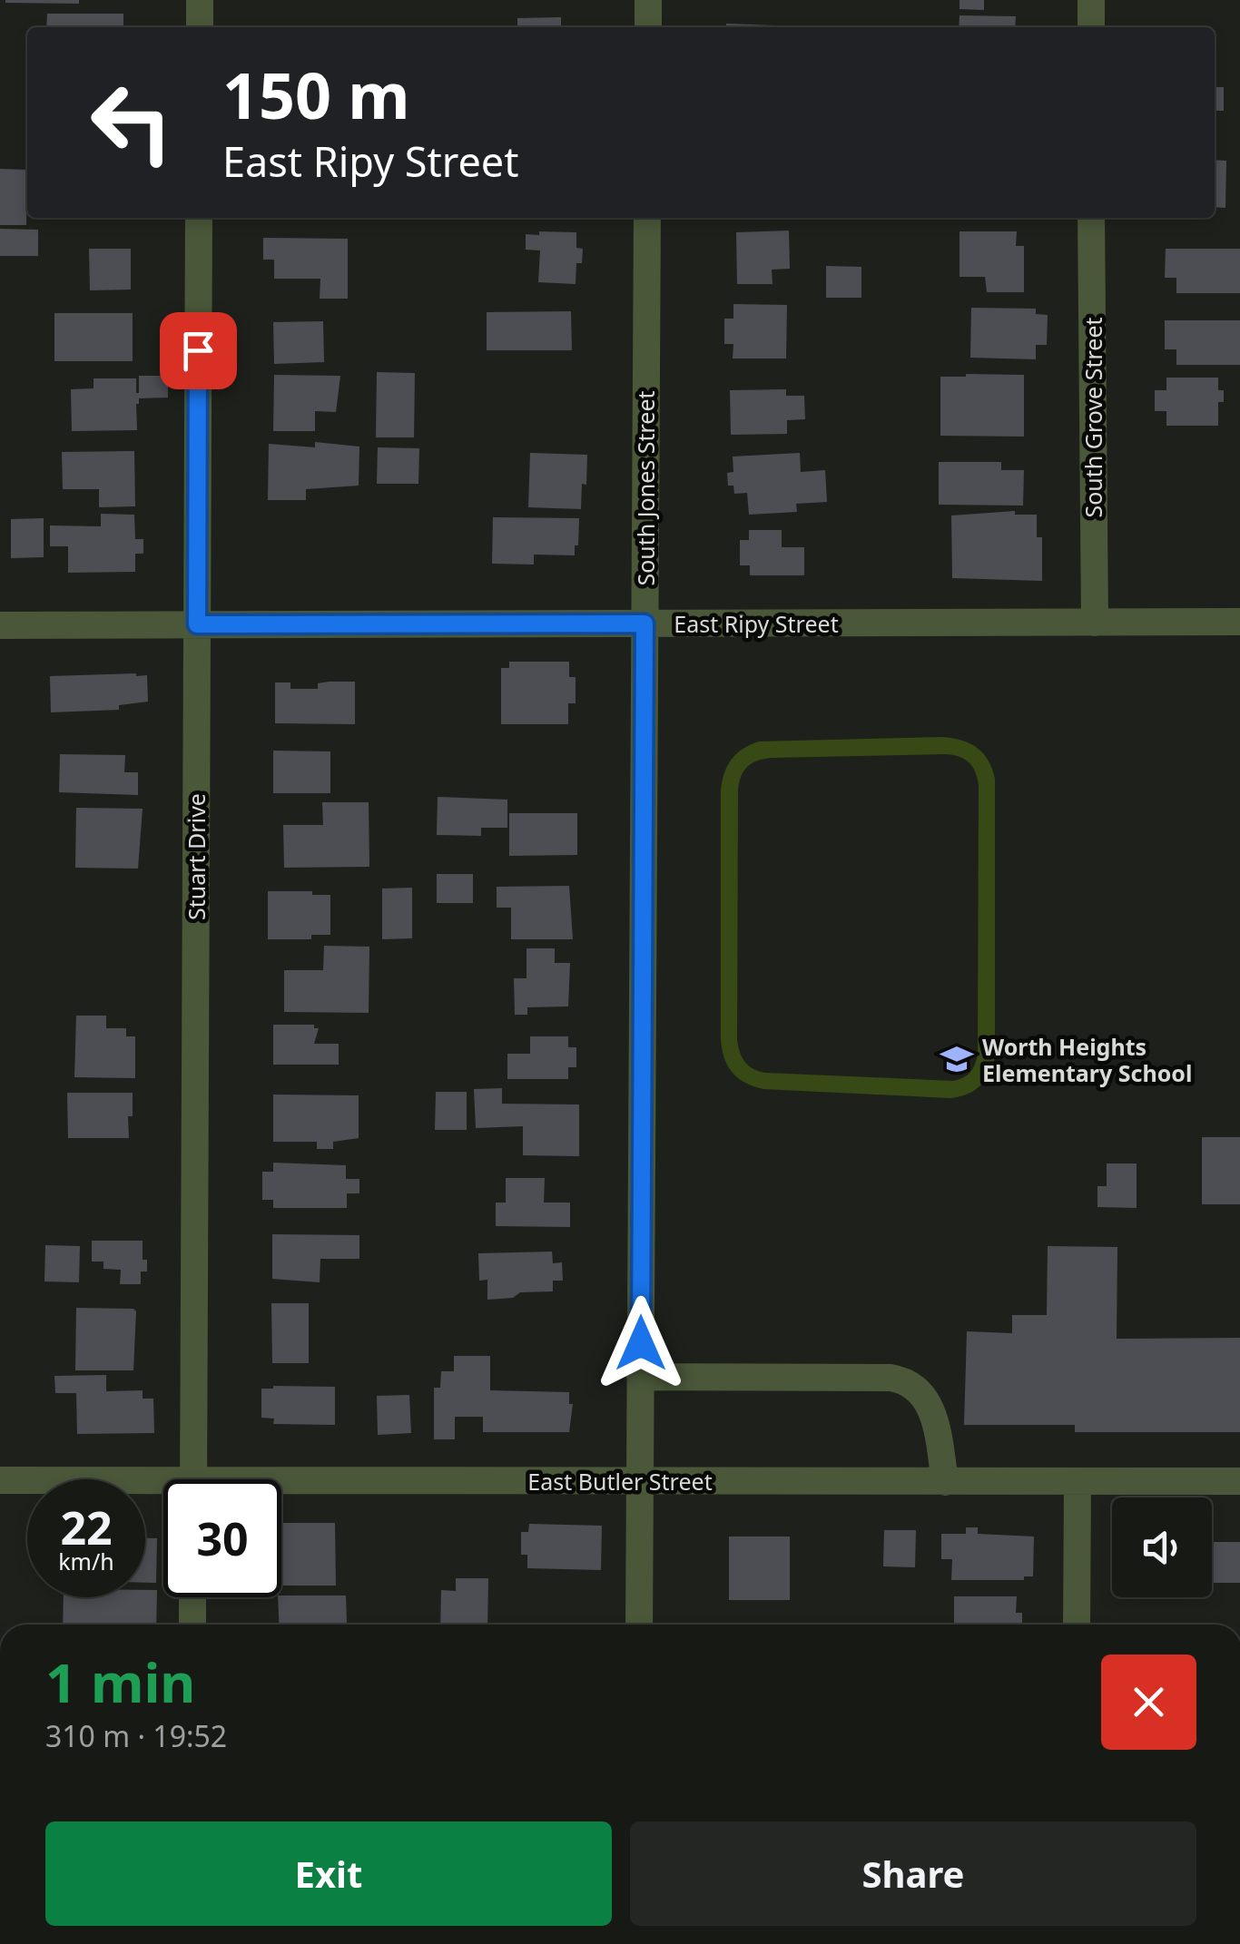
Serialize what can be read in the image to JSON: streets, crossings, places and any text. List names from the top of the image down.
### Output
{
  "streets": {
    "street": [
      "South Grove Street",
      "South Jones Street",
      "East Ripy Street",
      "Stuart Drive",
      "East Butler Street"
    ]
  },
  "crossings": [
    ["South Grove Street", "East Ripy Street"],
    ["South Jones Street", "East Ripy Street"],
    ["South Jones Street", "East Butler Street"],
    ["East Ripy Street", "Stuart Drive"]
  ],
  "places": {
    "school or university": ["Worth Heights Elementary School"]
  },
  "page": {
    "turn": ["150 m", "East Ripy Street"],
    "speed": "22 km/h",
    "limit": "30",
    "heading": ["1 min", "310 m · 19:52"],
    "buttons": ["Exit", "Share"]
  }
}
